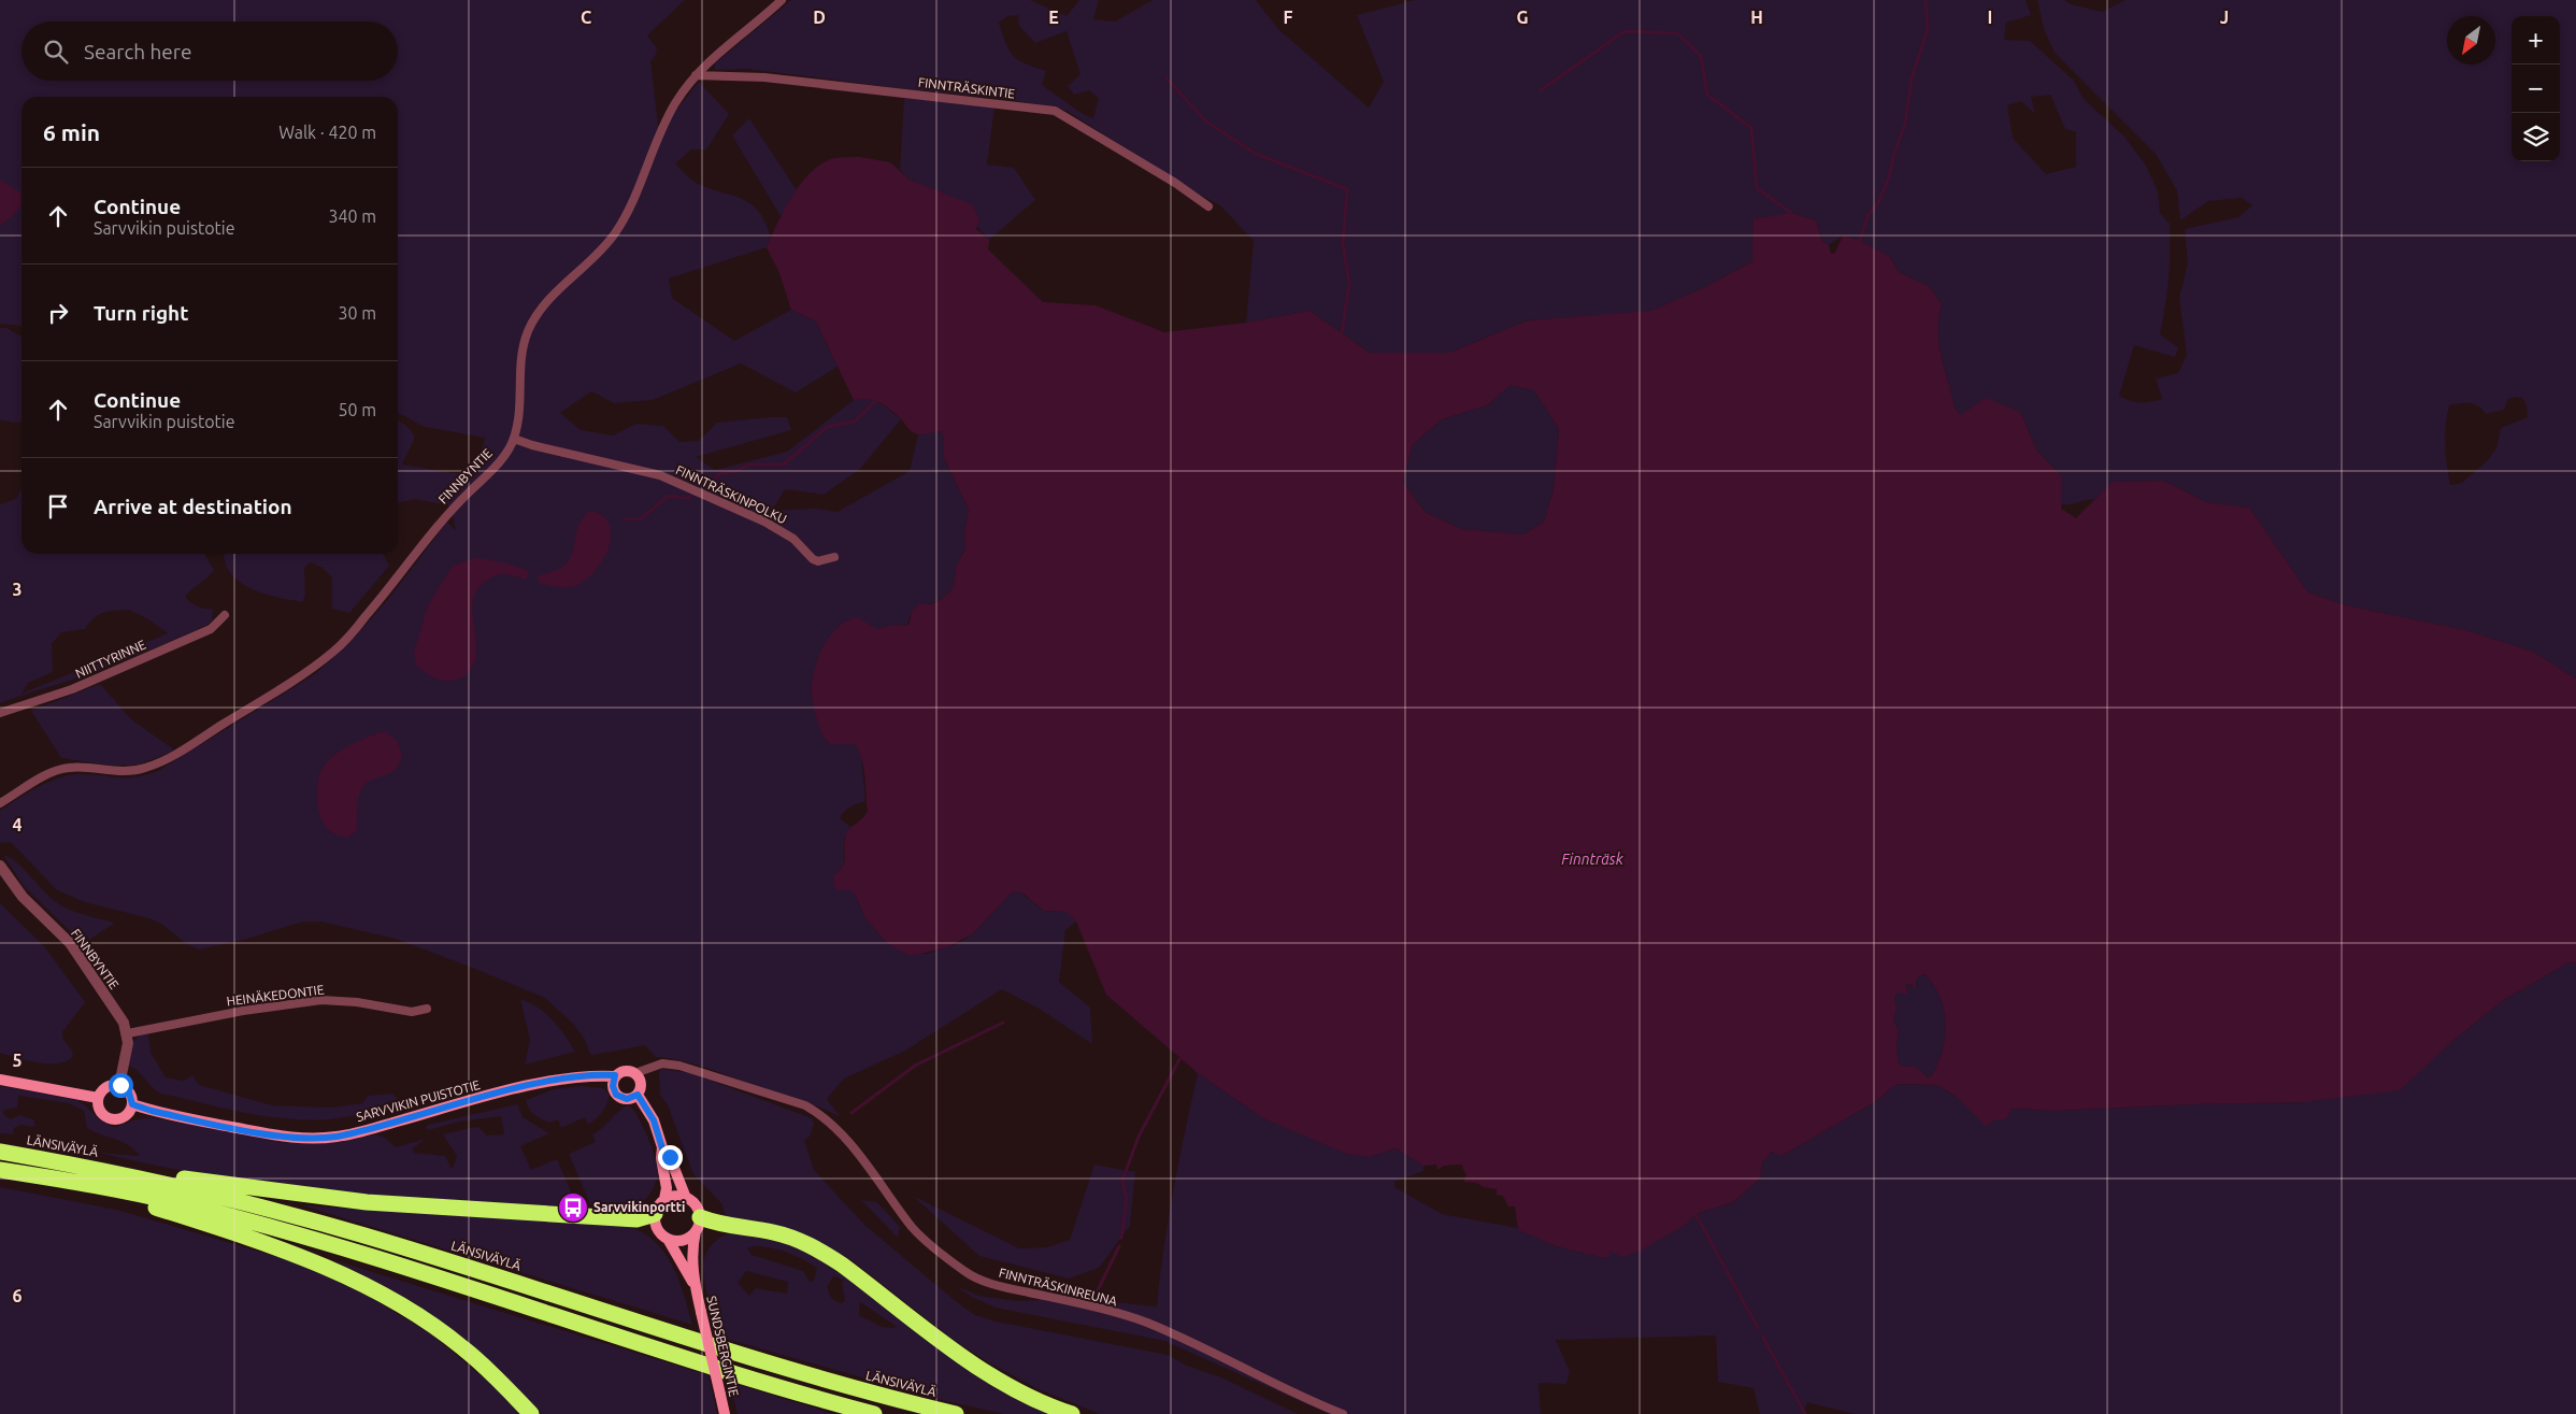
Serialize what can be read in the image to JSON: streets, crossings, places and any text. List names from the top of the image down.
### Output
{
  "streets": {
    "highway": ["LÄNSIVÄYLÄ"],
    "main road": ["SARVVIKIN PUISTOTIE", "SUNDSBERGINTIE"],
    "street": [
      "FINNTRÄSKINTIE",
      "FINNBYNTIE",
      "FINNTRÄSKINPOLKU",
      "NIITTYRINNE",
      "HEINÄKEDONTIE",
      "FINNTRÄSKINREUNA"
    ]
  },
  "crossings": [
    ["FINNTRÄSKINTIE", "FINNBYNTIE"],
    ["FINNBYNTIE", "FINNTRÄSKINPOLKU"],
    ["FINNBYNTIE", "HEINÄKEDONTIE"],
    ["SARVVIKIN PUISTOTIE", "FINNTRÄSKINREUNA"]
  ],
  "water": ["Finnträsk"],
  "places": {
    "bus stop": ["Sarvvikinportti"]
  },
  "north": "bottom left",
  "page": {
    "map_buttons": ["+", "−"],
    "search": "Search here",
    "heading": ["6 min", "Walk · 420 m"],
    "list": [
      ["Continue", "Sarvvikin puistotie", "340 m"],
      ["Turn right", "30 m"],
      ["Continue", "Sarvvikin puistotie", "50 m"],
      "Arrive at destination"
    ]
  },
  "grid": {
    "columns": [
      "C",
      "D",
      "E",
      "F",
      "G",
      "H",
      "I",
      "J"
    ],
    "rows": [
      "3",
      "4",
      "5",
      "6"
    ]
  }
}
